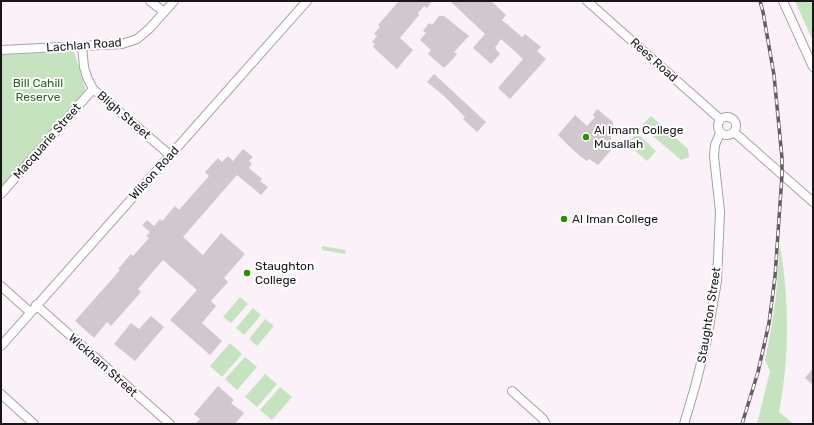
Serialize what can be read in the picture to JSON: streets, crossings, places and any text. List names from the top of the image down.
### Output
{
  "streets": {
    "street": [
      "Lachlan Road",
      "Rees Road",
      "Bligh Street",
      "Macquarie Street",
      "Wilson Road",
      "Staughton Street",
      "Wickham Street"
    ]
  },
  "crossings": [
    ["Lachlan Road", "Bligh Street"],
    ["Rees Road", "Staughton Street"],
    ["Bligh Street", "Macquarie Street"],
    ["Bligh Street", "Wilson Road"],
    ["Wilson Road", "Wickham Street"]
  ],
  "parks": ["Bill Cahill Reserve"],
  "places": ["Al Imam College Musallah", "Al Iman College", "Staughton College"]
}
